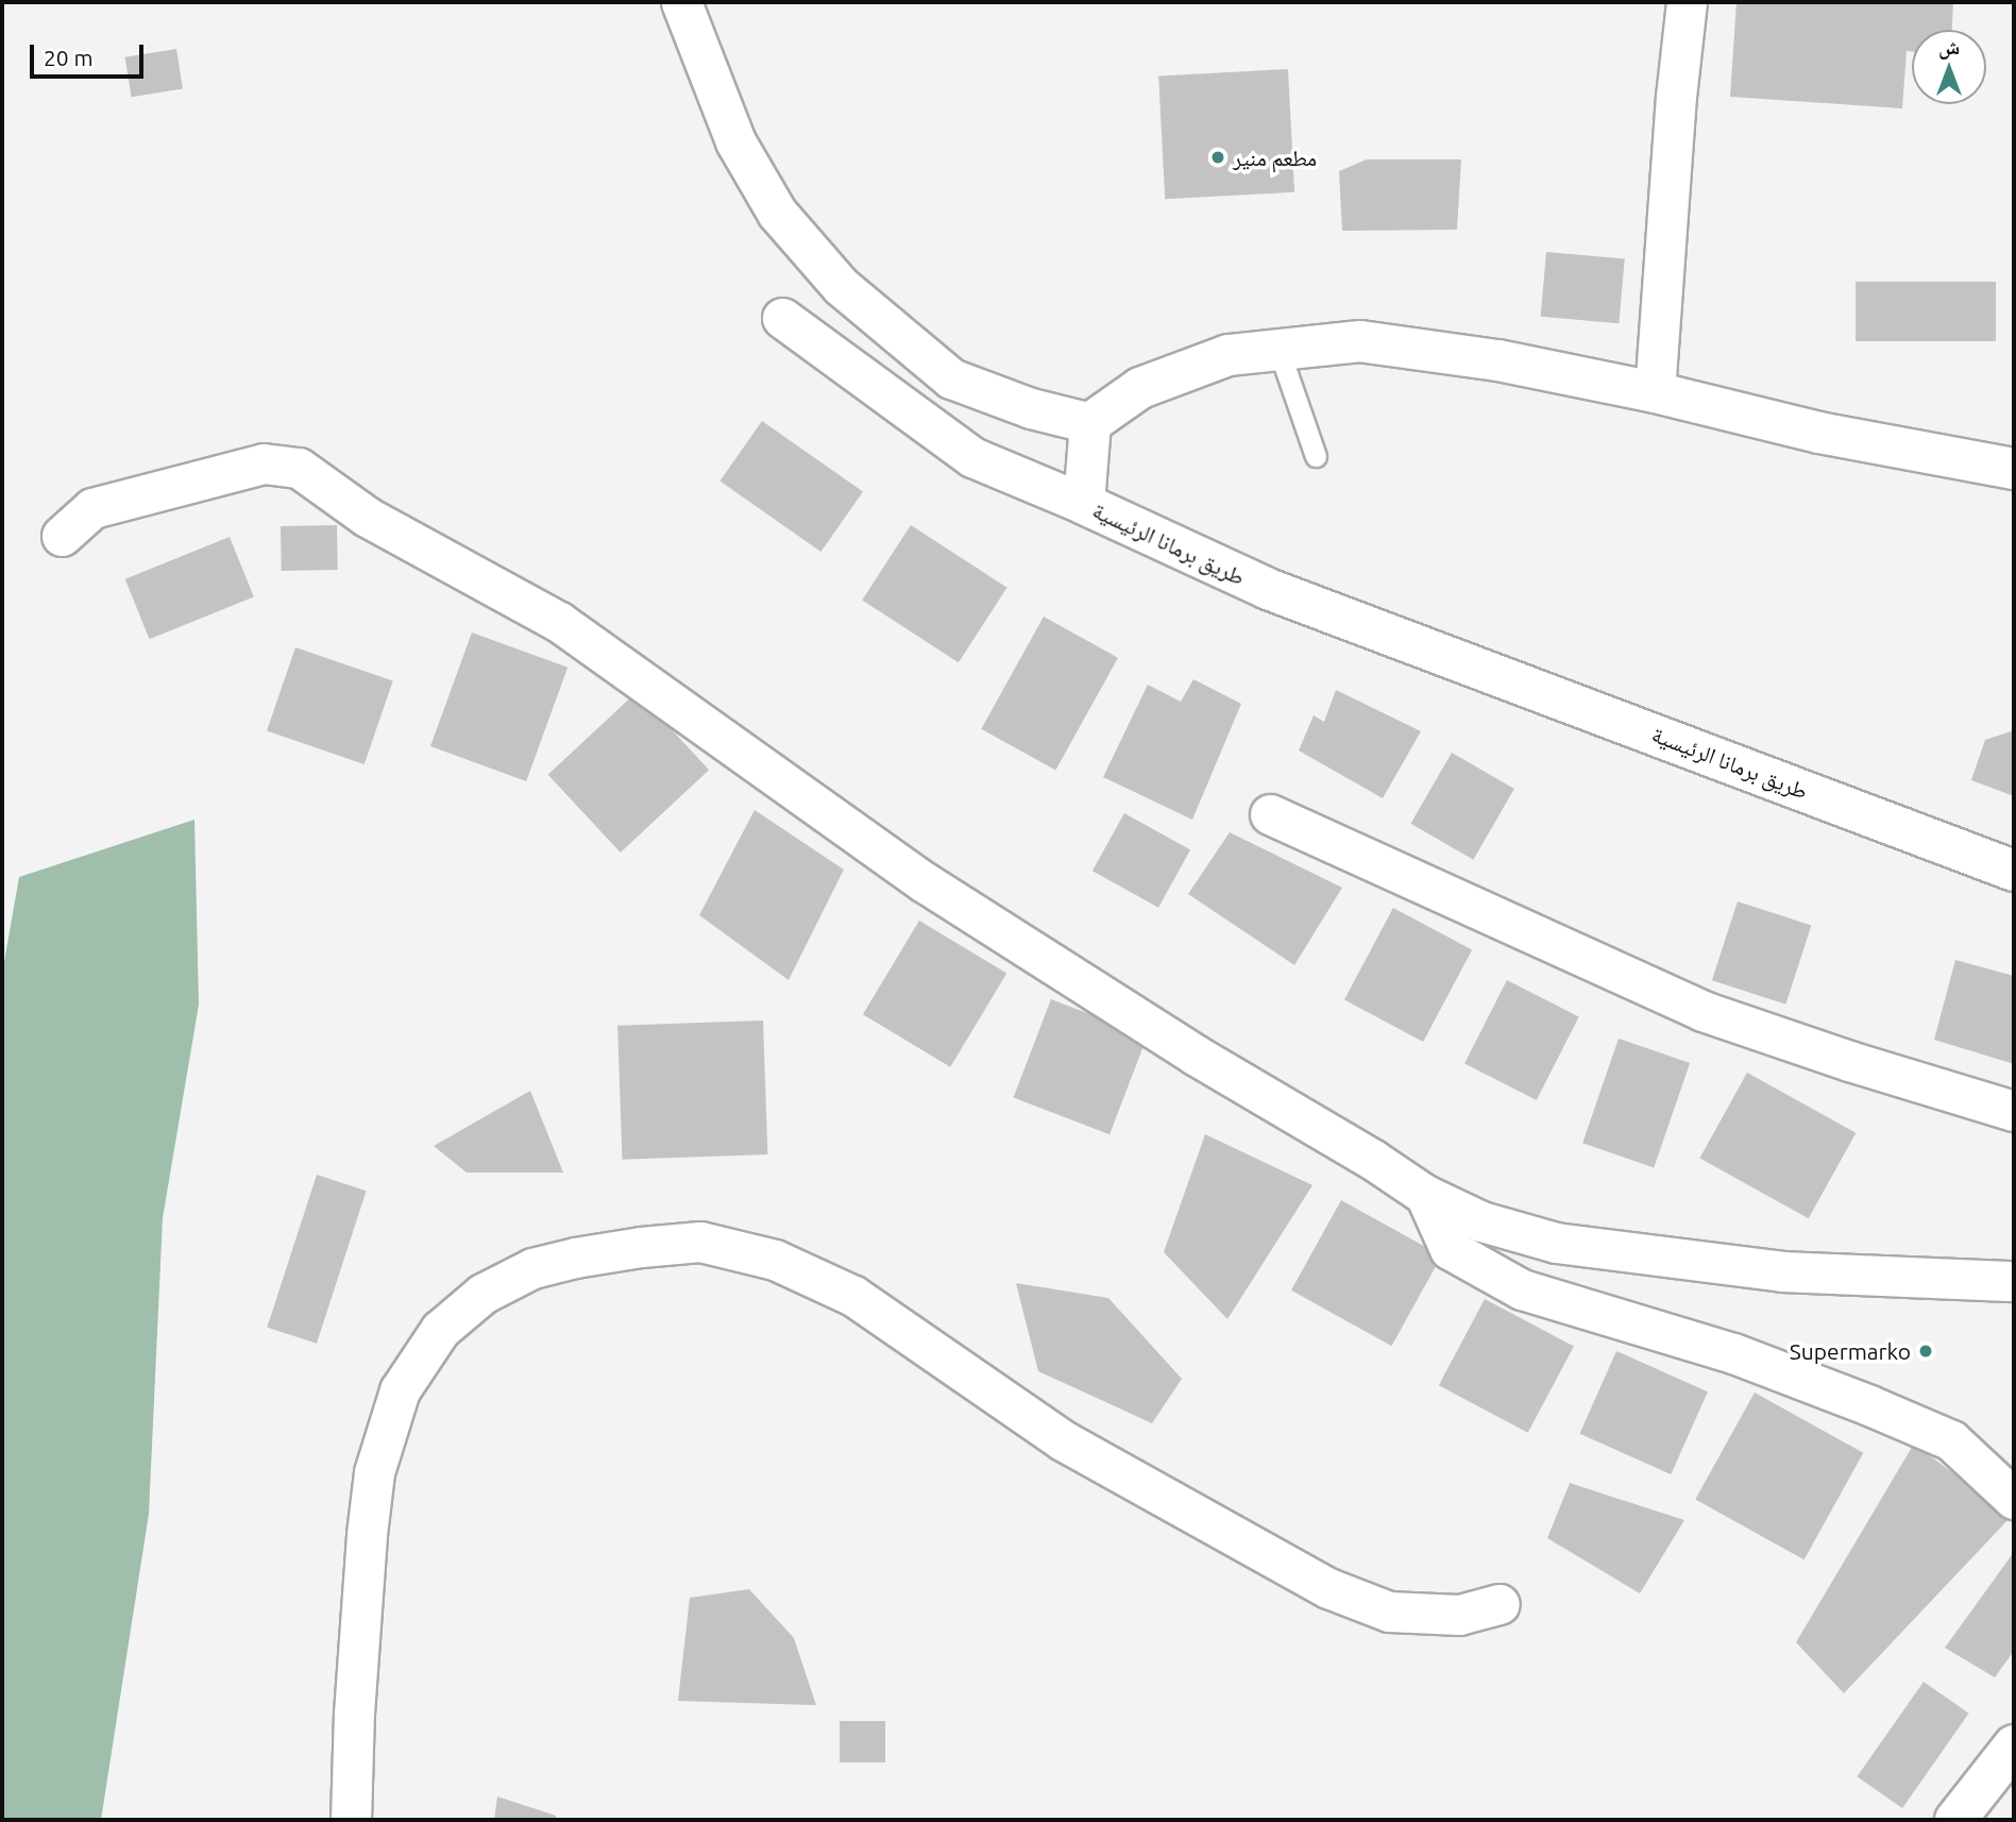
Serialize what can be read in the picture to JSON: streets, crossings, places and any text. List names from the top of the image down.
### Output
{
  "streets": {
    "street": ["طريق برمانا الرئيسية"]
  },
  "places": ["مطعم منير", "Supermarko"],
  "scale_bar": "20 m",
  "north": "top"
}
